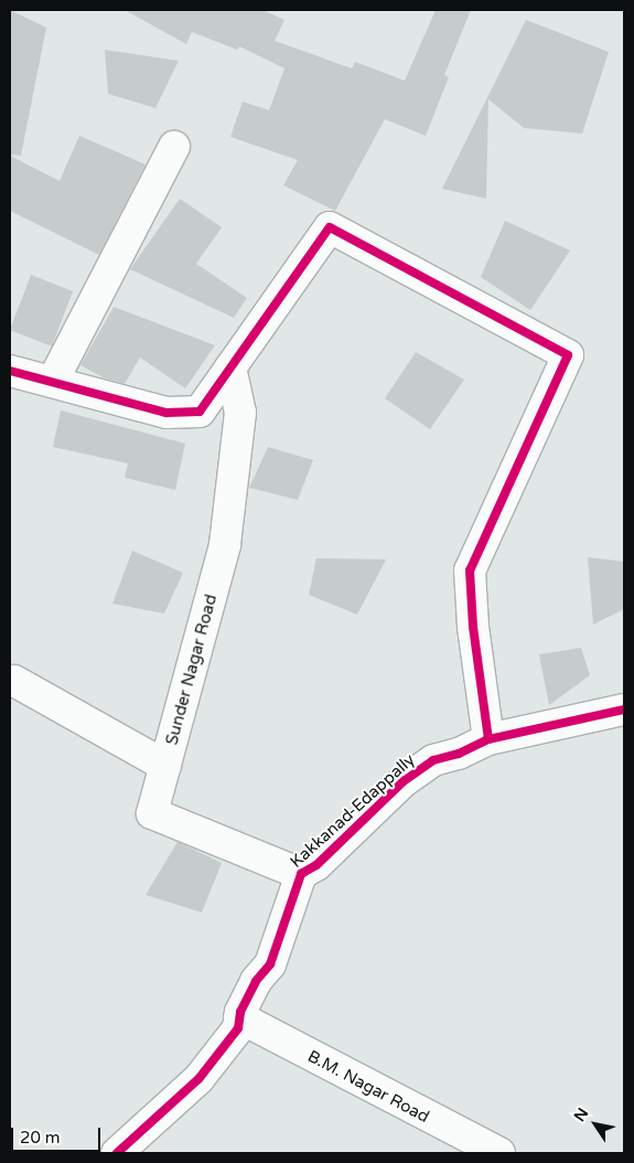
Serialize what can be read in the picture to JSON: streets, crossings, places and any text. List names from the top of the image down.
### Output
{
  "streets": {
    "street": ["Sunder Nagar Road", "Kakkanad-Edappally", "B.M. Nagar Road"]
  },
  "crossings": [
    ["Sunder Nagar Road", "Kakkanad-Edappally"],
    ["Kakkanad-Edappally", "B.M. Nagar Road"]
  ],
  "scale_bar": "20 m",
  "north": "top left"
}
